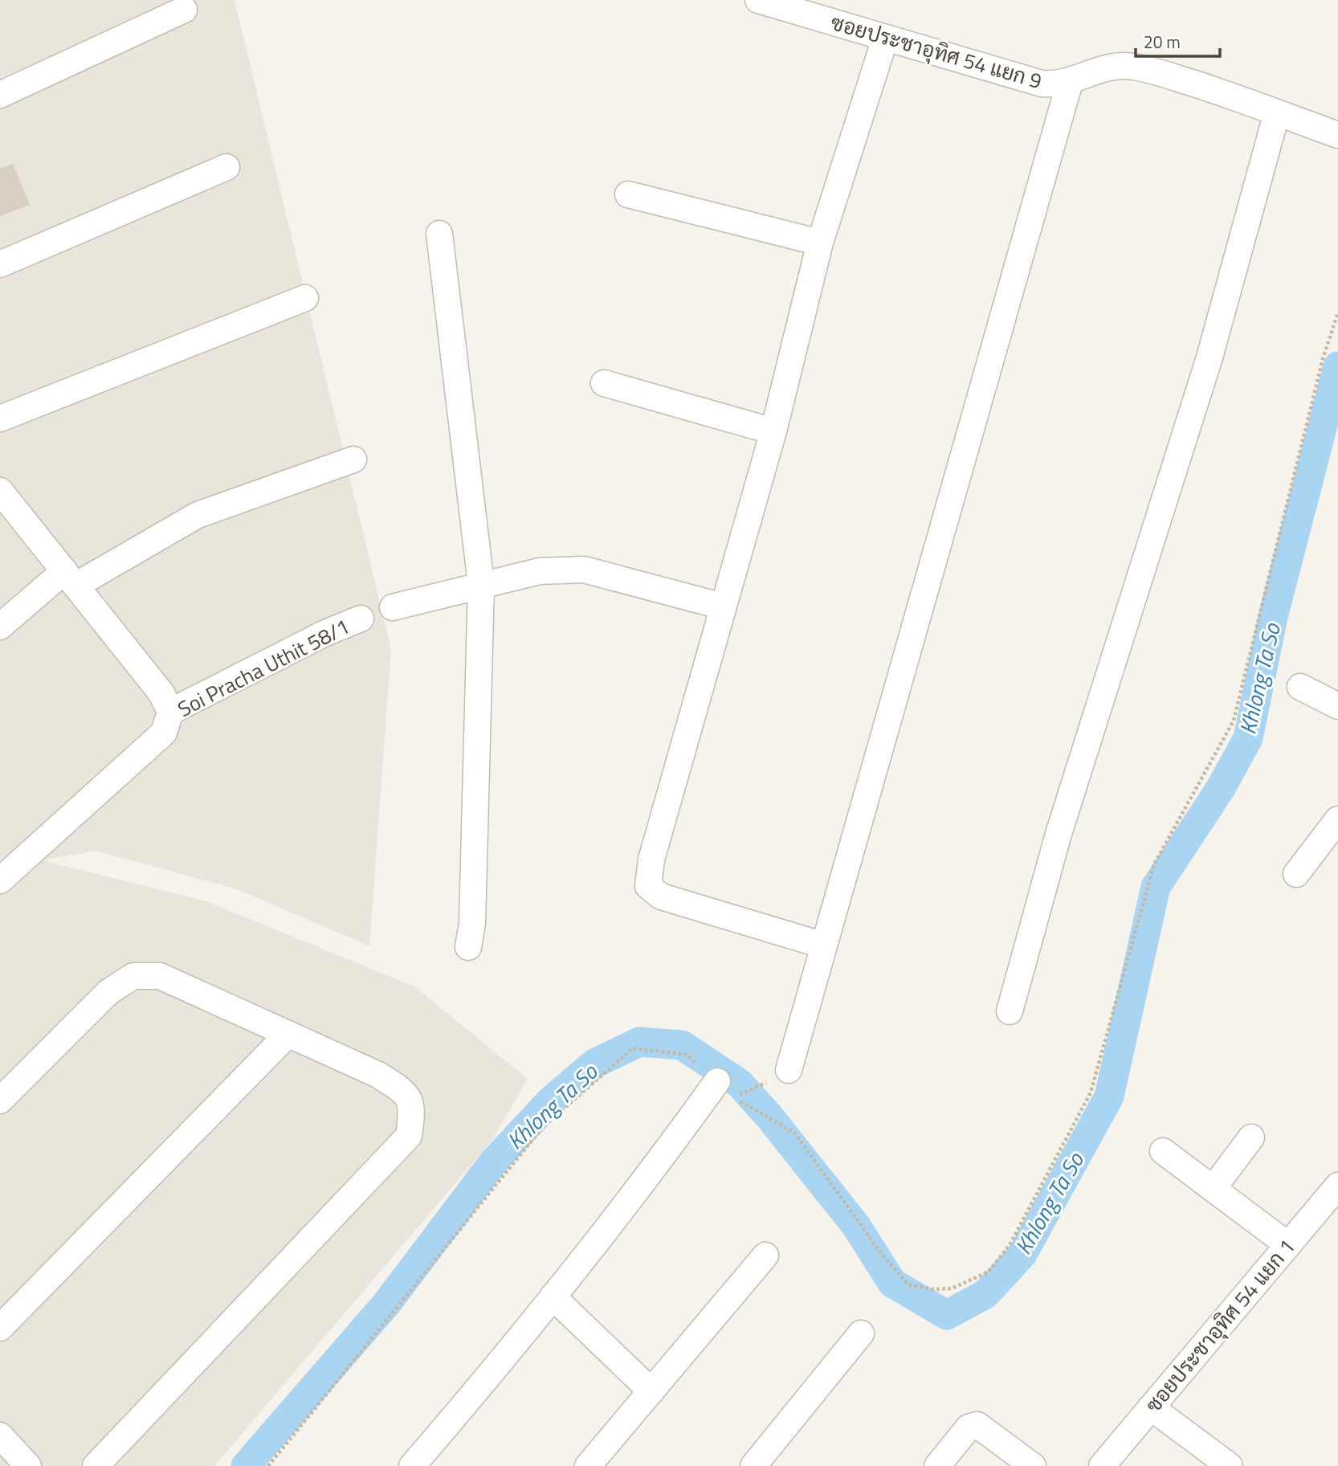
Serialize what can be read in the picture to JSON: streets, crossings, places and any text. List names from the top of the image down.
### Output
{
  "streets": {
    "street": ["ซอยประชาอุทิศ 54 แยก 9", "Soi Pracha Uthit 58/1", "ซอยประชาอุทิศ 54 แยก 1"]
  },
  "water": ["Khlong Ta So"],
  "scale_bar": "20 m"
}
